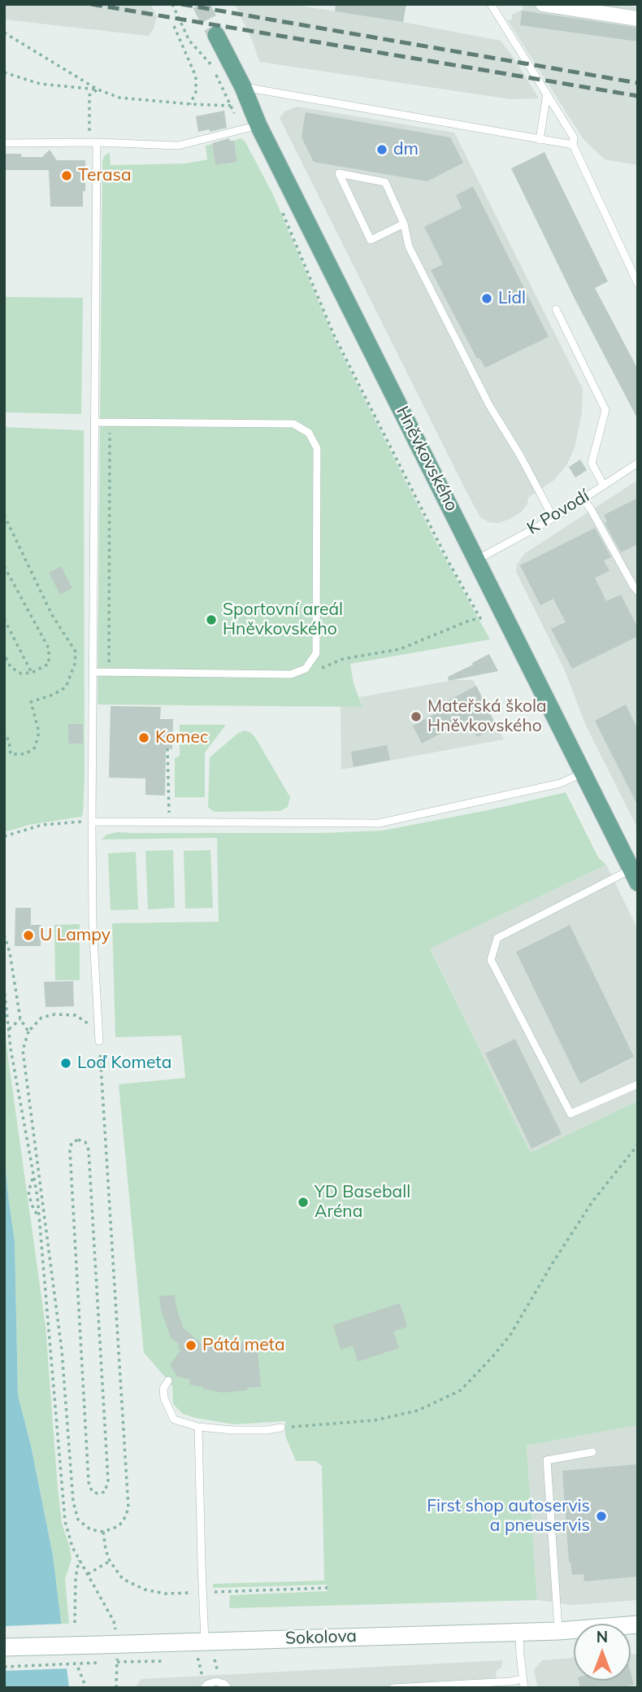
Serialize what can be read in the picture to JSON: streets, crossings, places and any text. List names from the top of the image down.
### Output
{
  "streets": {
    "main road": ["Hněvkovského"],
    "street": ["Sokolova"],
    "lane": ["K Povodí"]
  },
  "crossings": [
    ["Hněvkovského", "K Povodí"]
  ],
  "places": [
    "dm",
    "Terasa",
    "Lidl",
    "Sportovní areál Hněvkovského",
    "Mateřská škola Hněvkovského",
    "Komec",
    "U Lampy",
    "Loď Kometa",
    "YD Baseball Aréna",
    "Pátá meta",
    "First shop autoservis a pneuservis"
  ],
  "north": "top"
}
